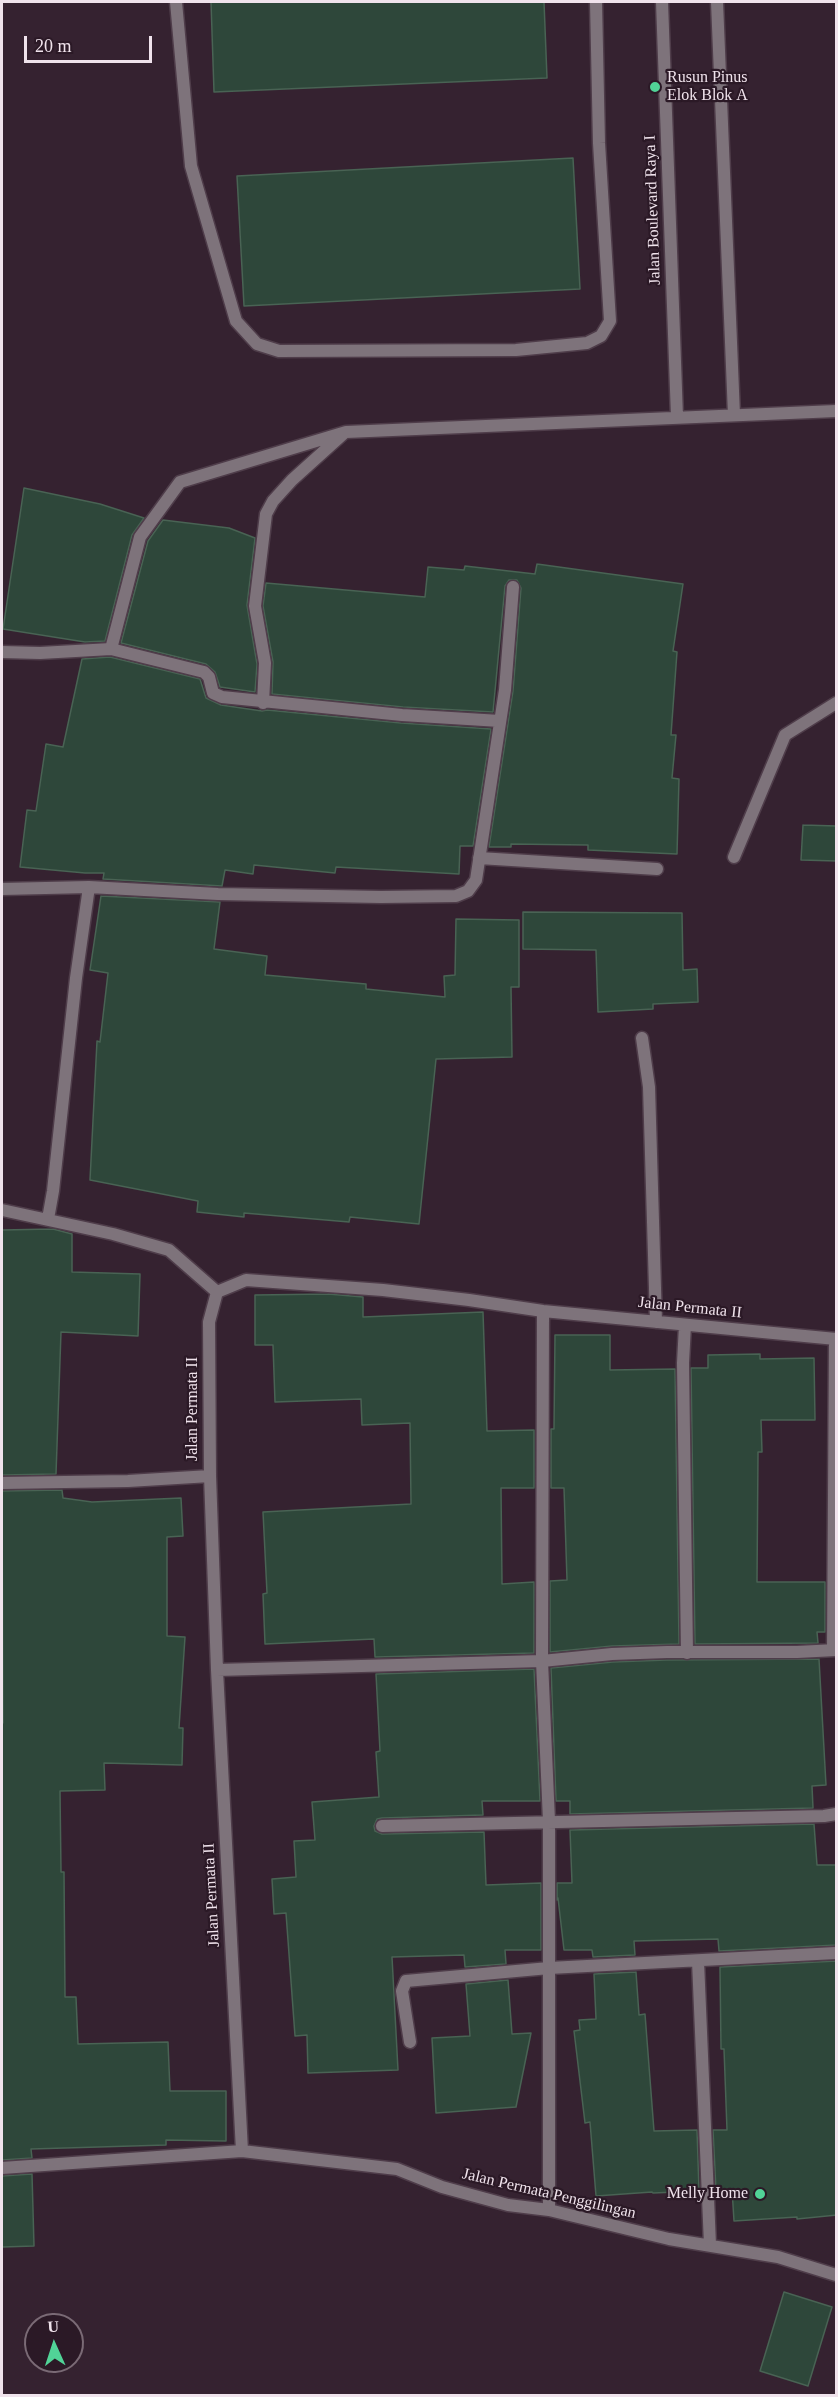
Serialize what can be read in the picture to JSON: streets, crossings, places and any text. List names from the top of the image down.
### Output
{
  "streets": {
    "street": ["Jalan Boulevard Raya I", "Jalan Permata II", "Jalan Permata Penggilingan"]
  },
  "crossings": [
    ["Jalan Permata II", "Jalan Permata Penggilingan"]
  ],
  "places": ["Rusun Pinus Elok Blok A", "Melly Home"],
  "scale_bar": "20 m",
  "north": "top"
}
